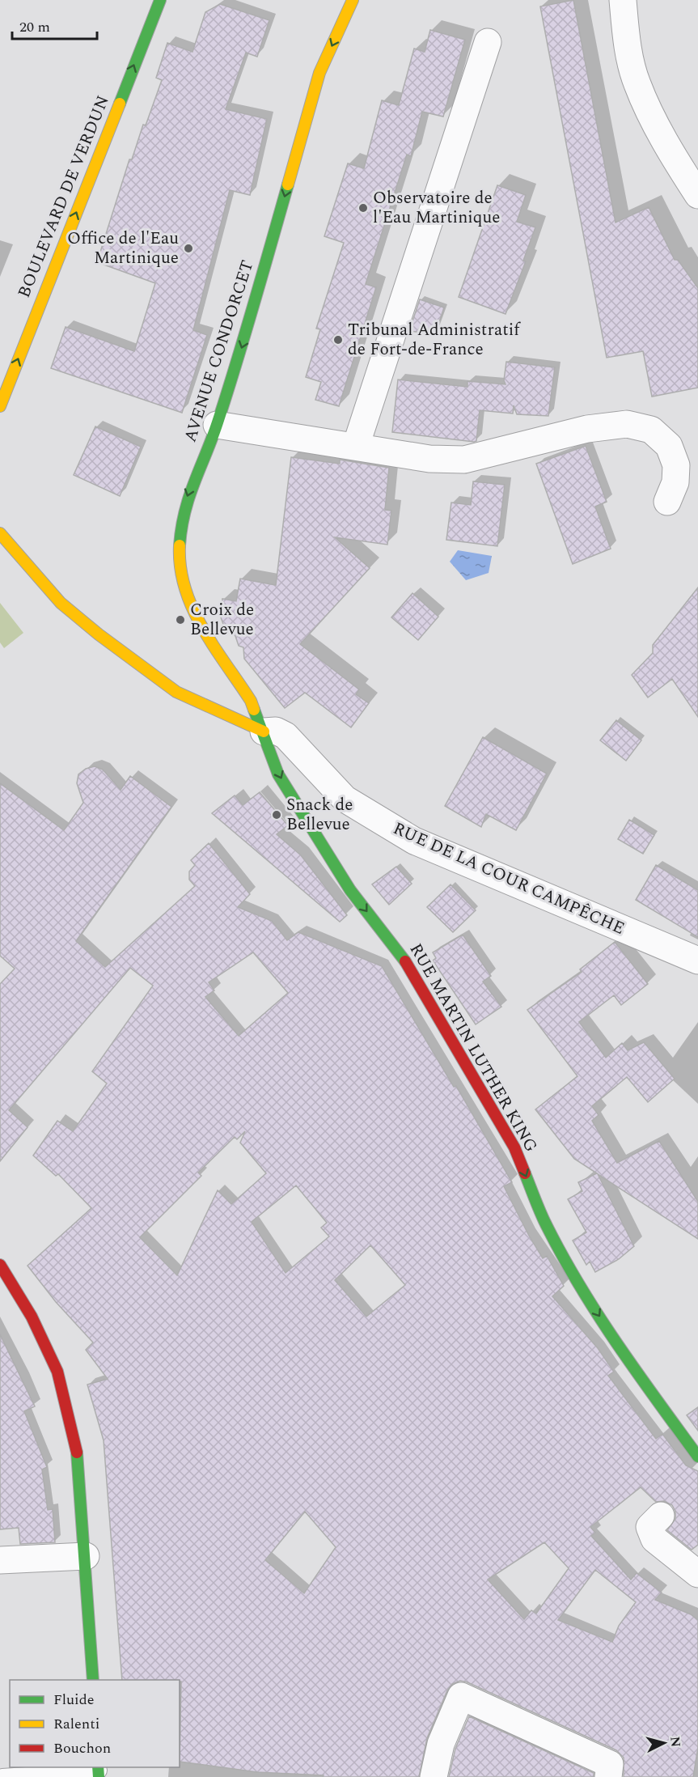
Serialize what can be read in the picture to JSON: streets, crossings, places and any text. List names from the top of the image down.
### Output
{
  "streets": {
    "main road": ["BOULEVARD DE VERDUN", "AVENUE CONDORCET", "RUE MARTIN LUTHER KING"],
    "street": ["RUE DE LA COUR CAMPÊCHE"]
  },
  "crossings": [
    ["AVENUE CONDORCET", "RUE DE LA COUR CAMPÊCHE"],
    ["AVENUE CONDORCET", "RUE MARTIN LUTHER KING"],
    ["RUE DE LA COUR CAMPÊCHE", "RUE MARTIN LUTHER KING"]
  ],
  "one_way": ["BOULEVARD DE VERDUN", "AVENUE CONDORCET", "RUE MARTIN LUTHER KING"],
  "places": [
    "Observatoire de l'Eau Martinique",
    "Office de l'Eau Martinique",
    "Tribunal Administratif de Fort-de-France",
    "Croix de Bellevue",
    "Snack de Bellevue"
  ],
  "legend": ["Fluide", "Ralenti", "Bouchon"],
  "scale_bar": "20 m",
  "north": "right"
}
